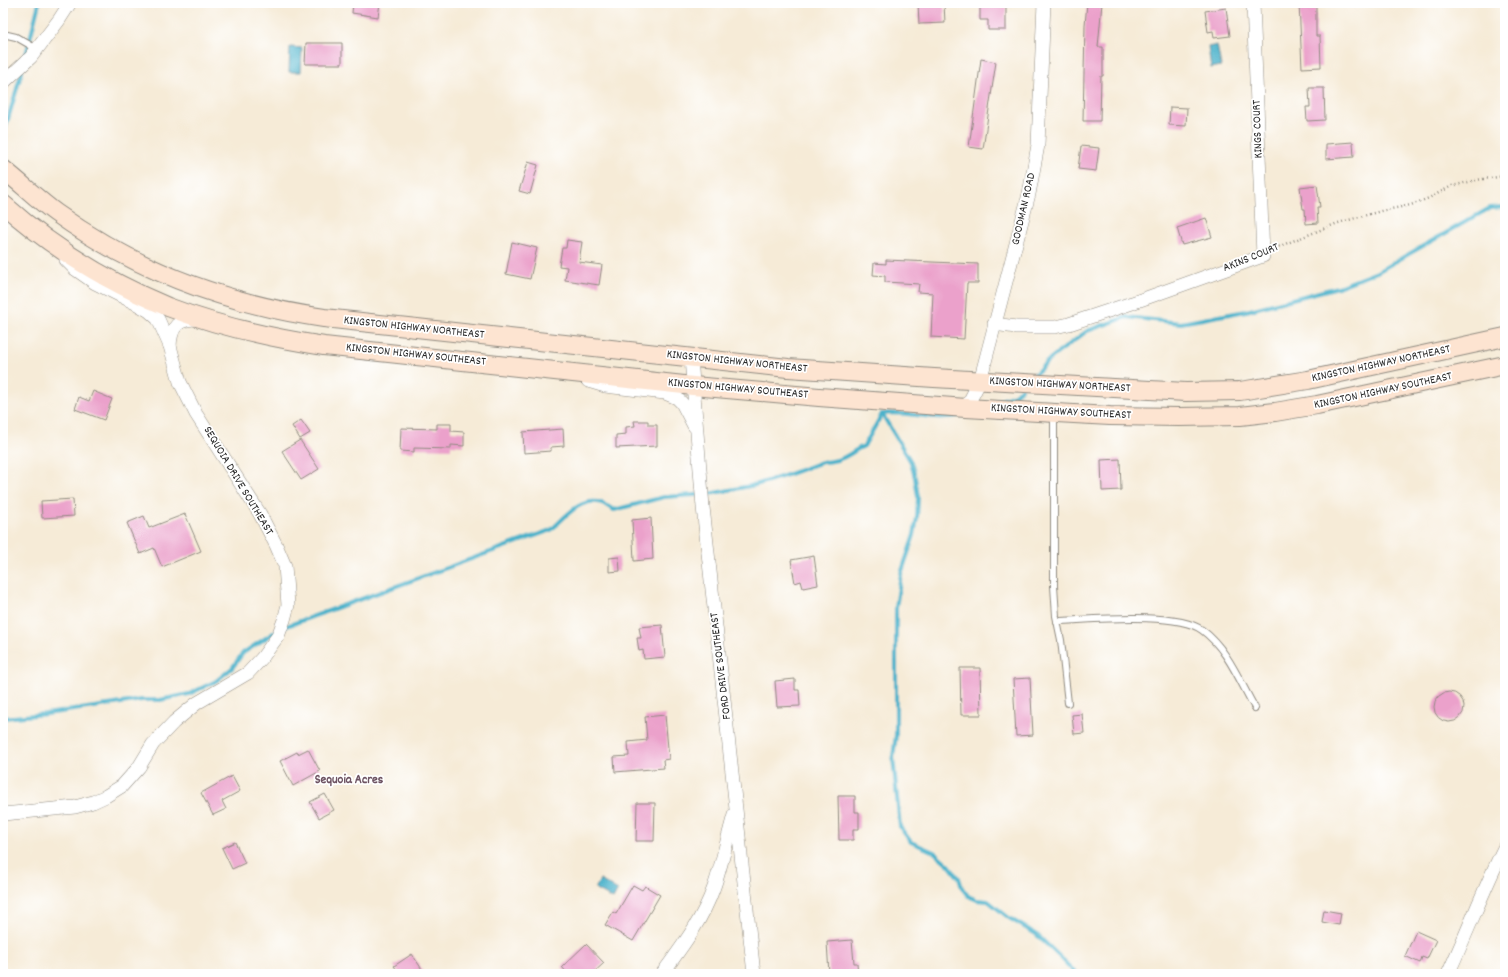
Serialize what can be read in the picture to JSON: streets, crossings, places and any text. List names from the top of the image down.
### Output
{
  "streets": {
    "main road": ["KINGSTON HIGHWAY NORTHEAST", "KINGSTON HIGHWAY SOUTHEAST"],
    "street": [
      "KINGS COURT",
      "GOODMAN ROAD",
      "AKINS COURT",
      "SEQUOIA DRIVE SOUTHEAST",
      "FORD DRIVE SOUTHEAST"
    ]
  },
  "crossings": [
    ["KINGS COURT", "AKINS COURT"],
    ["GOODMAN ROAD", "AKINS COURT"],
    ["GOODMAN ROAD", "KINGSTON HIGHWAY NORTHEAST"],
    ["GOODMAN ROAD", "KINGSTON HIGHWAY SOUTHEAST"],
    ["KINGSTON HIGHWAY NORTHEAST", "FORD DRIVE SOUTHEAST"],
    ["KINGSTON HIGHWAY SOUTHEAST", "SEQUOIA DRIVE SOUTHEAST"],
    ["KINGSTON HIGHWAY SOUTHEAST", "FORD DRIVE SOUTHEAST"]
  ],
  "districts": ["Sequoia Acres"]
}
